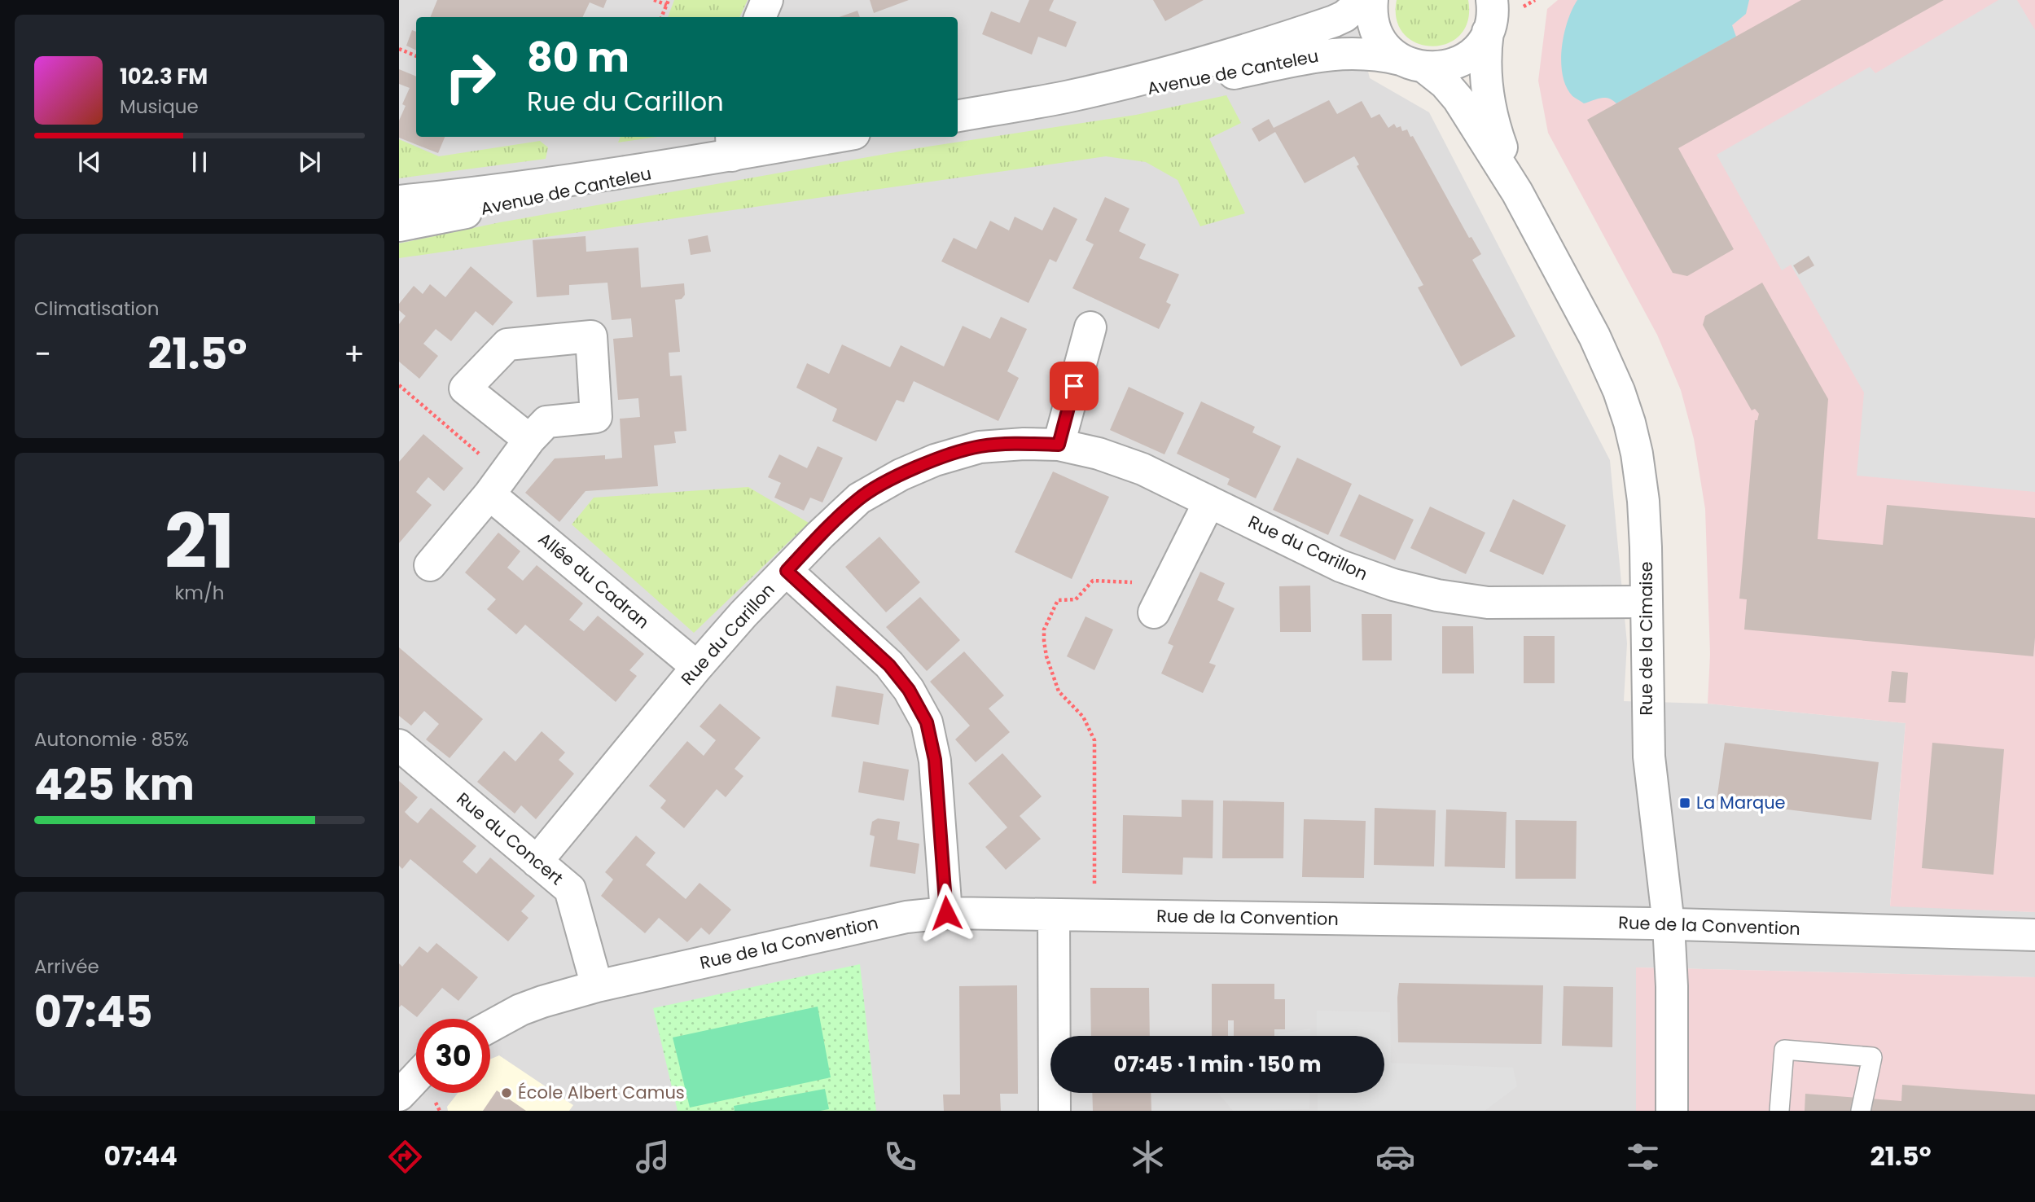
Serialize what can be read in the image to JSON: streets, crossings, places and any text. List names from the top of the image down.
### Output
{
  "streets": {
    "street": [
      "Avenue de Canteleu",
      "Rue du Carillon",
      "Allée du Cadran",
      "Rue de la Cimaise",
      "Rue du Concert",
      "Rue de la Convention"
    ]
  },
  "crossings": [
    ["Avenue de Canteleu", "Rue de la Cimaise"],
    ["Rue du Carillon", "Allée du Cadran"],
    ["Rue du Carillon", "Rue de la Cimaise"],
    ["Rue du Carillon", "Rue du Concert"],
    ["Rue de la Cimaise", "Rue de la Convention"],
    ["Rue du Concert", "Rue de la Convention"]
  ],
  "places": {
    "transit": ["La Marque"],
    "other": ["École Albert Camus"]
  },
  "page": {
    "turn": ["80 m", "Rue du Carillon"],
    "song": ["102.3 FM", "Musique"],
    "tile": [
      "Climatisation",
      ["21", "km/h"],
      ["Autonomie · 85%", "425 km"],
      ["Arrivée", "07:45"]
    ],
    "heat": ["−", "21.5°", "+"],
    "limit": "30",
    "trip": "07:45 · 1 min · 150 m",
    "tabs": ["07:44", "21.5°"]
  }
}
